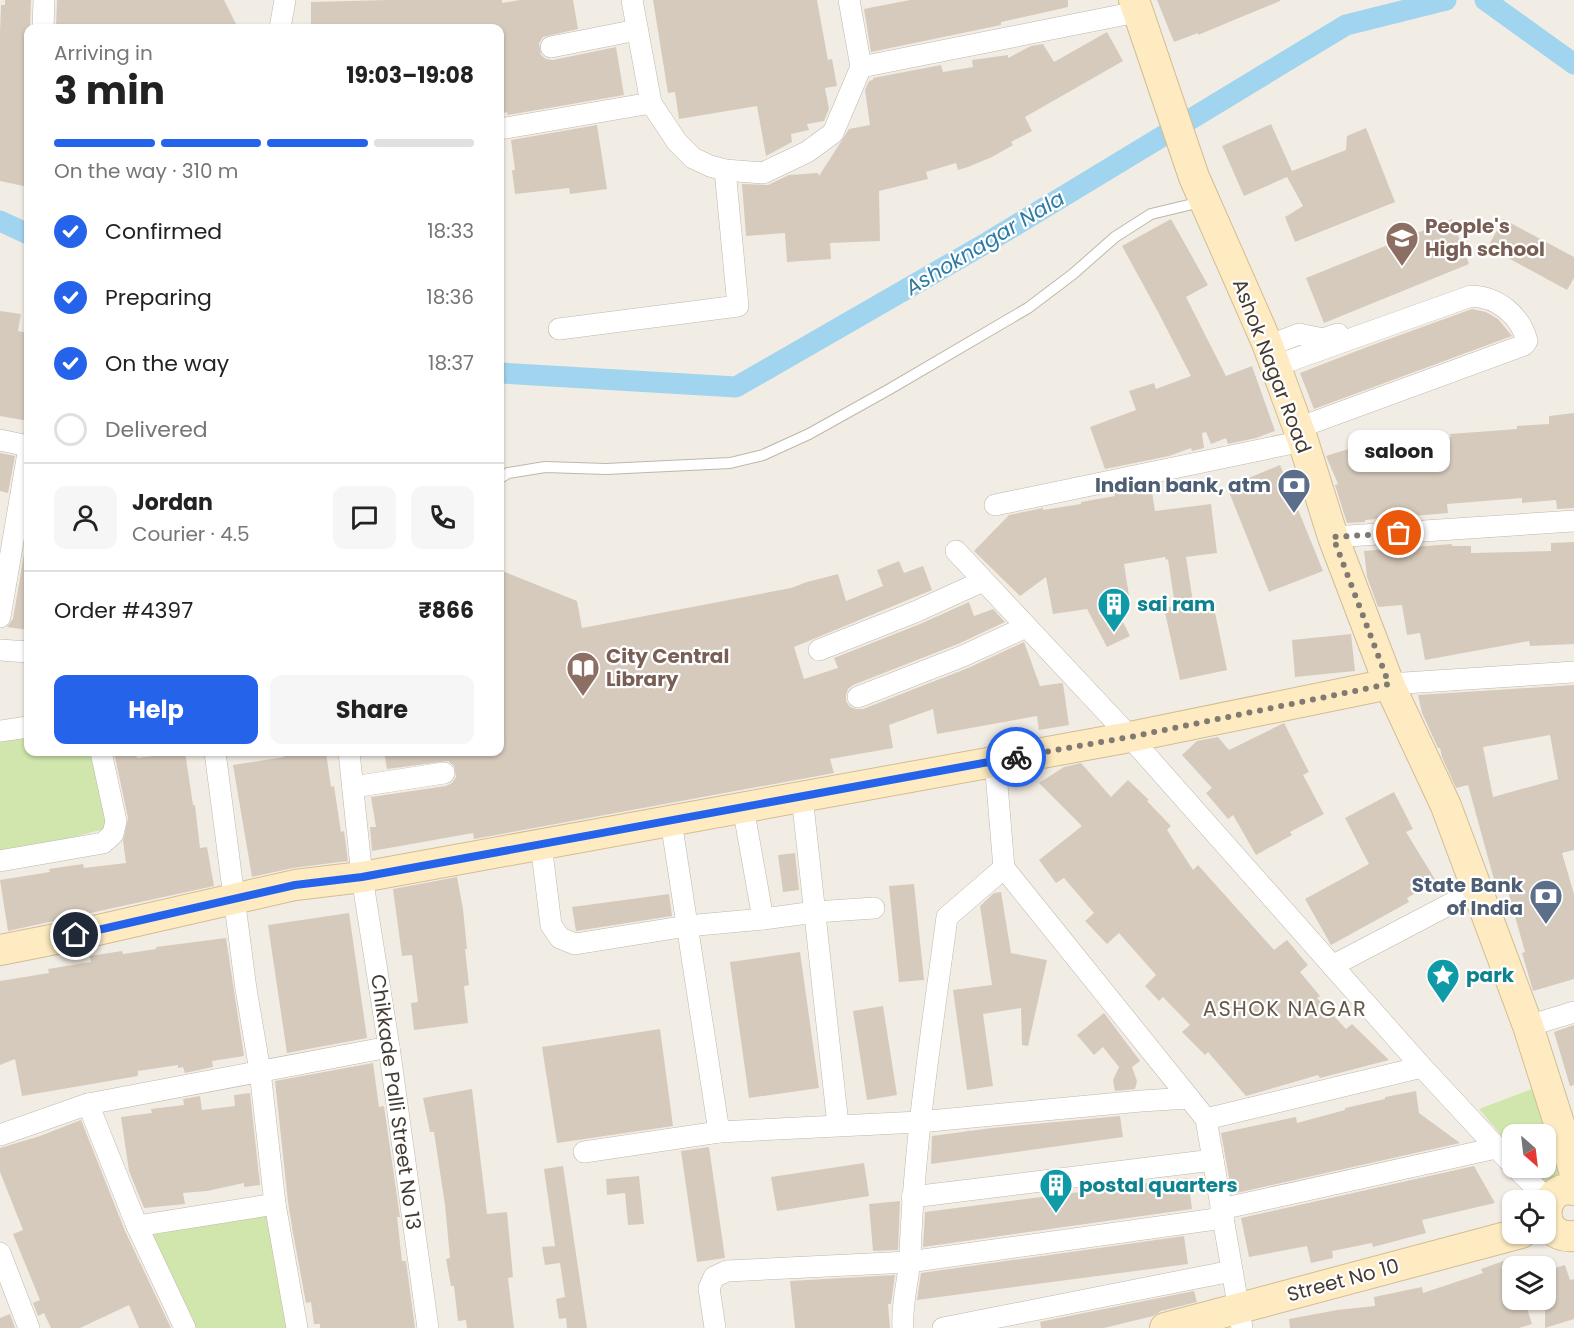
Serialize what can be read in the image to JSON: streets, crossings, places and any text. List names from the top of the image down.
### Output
{
  "streets": {
    "street": ["Ashok Nagar Road", "Chikkade Palli Street No 13", "Street No 10"]
  },
  "districts": ["ASHOK NAGAR"],
  "water": ["Ashoknagar Nala"],
  "places": {
    "school or university": ["People's High school"],
    "bank": ["Indian bank, atm", "State Bank of India"],
    "other": ["saloon"],
    "building": ["sai ram", "postal quarters"],
    "library": ["City Central Library"],
    "place": ["park"]
  },
  "north": "bottom right",
  "page": {
    "heading": ["3 min", "Arriving in", "19:03–19:08"],
    "panel": [
      "Jordan",
      "Courier · 4.5",
      "Order #4397",
      "₹866"
    ],
    "bar": "On the way · 310 m",
    "list": [
      ["Confirmed", "18:33"],
      ["Preparing", "18:36"],
      ["On the way", "18:37"],
      "Delivered"
    ],
    "bubble": "saloon",
    "buttons": ["Help", "Share"]
  }
}
